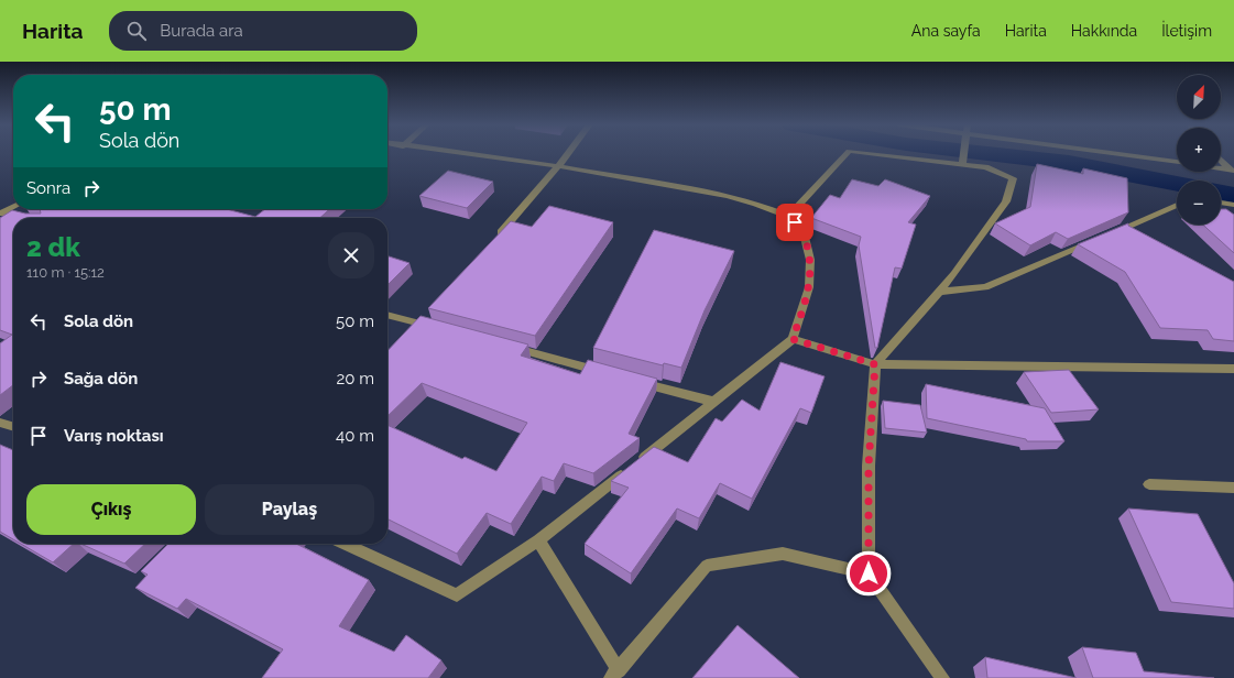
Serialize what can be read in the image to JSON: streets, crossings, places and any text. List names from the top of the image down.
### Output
{
  "north": "top right",
  "page": {
    "header": "Harita",
    "search": "Burada ara",
    "nav": [
      "Ana sayfa",
      "Harita",
      "Hakkında",
      "İletişim"
    ],
    "map_buttons": ["+", "−"],
    "turn": ["50 m", "Sola dön"],
    "then": "Sonra",
    "heading": ["2 dk", "110 m · 15:12"],
    "list": [
      {
        "name": "Sola dön",
        "value": "50 m"
      },
      {
        "name": "Sağa dön",
        "value": "20 m"
      },
      {
        "name": "Varış noktası",
        "value": "40 m"
      }
    ],
    "buttons": ["Çıkış", "Paylaş"]
  }
}
